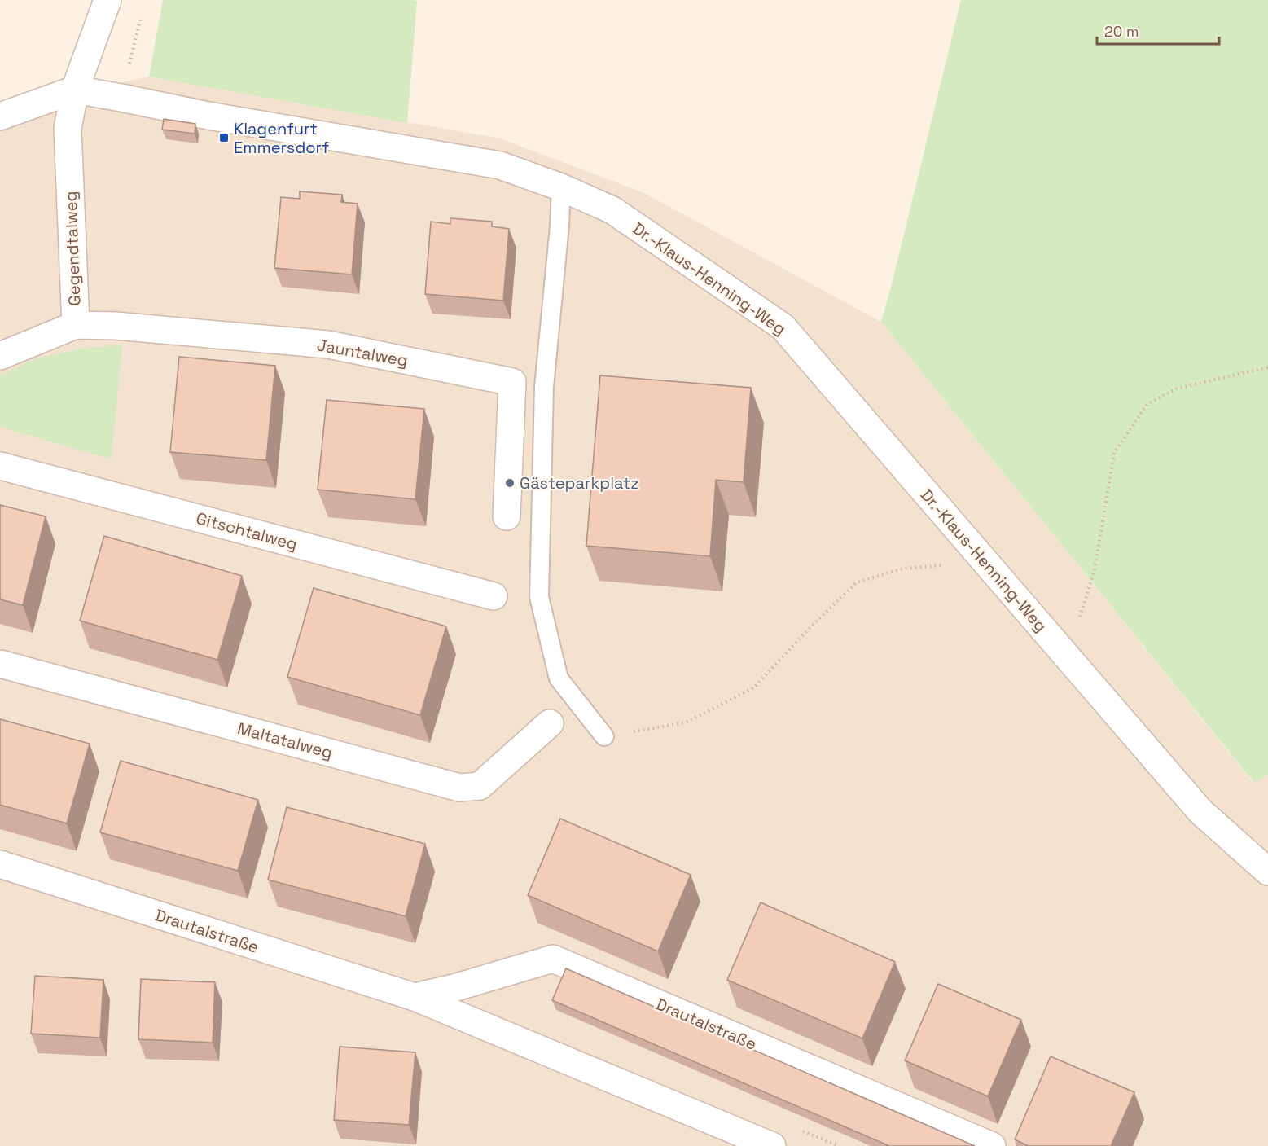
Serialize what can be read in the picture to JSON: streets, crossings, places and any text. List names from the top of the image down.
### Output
{
  "streets": {
    "street": [
      "Gegendtalweg",
      "Dr.-Klaus-Henning-Weg",
      "Jauntalweg",
      "Gitschtalweg",
      "Maltatalweg",
      "Drautalstraße"
    ]
  },
  "crossings": [
    ["Gegendtalweg", "Dr.-Klaus-Henning-Weg"],
    ["Gegendtalweg", "Jauntalweg"]
  ],
  "places": {
    "transit": ["Klagenfurt Emmersdorf"],
    "other": ["Gästeparkplatz"]
  },
  "scale_bar": "20 m"
}
